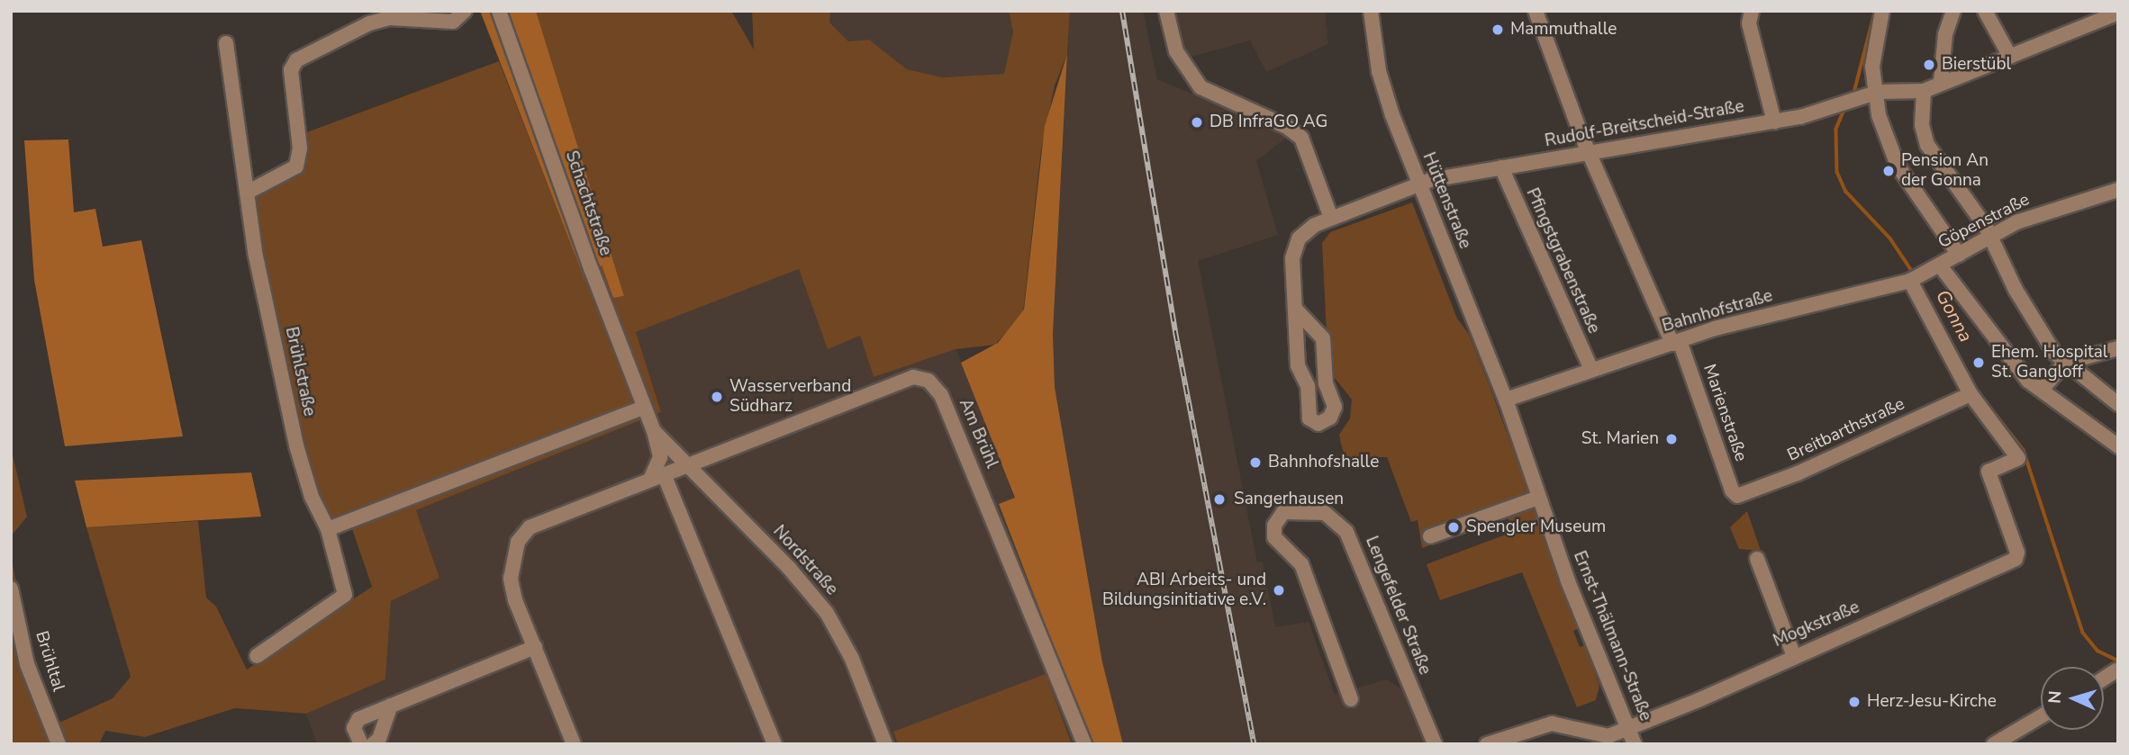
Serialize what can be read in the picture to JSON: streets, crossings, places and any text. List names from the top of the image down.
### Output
{
  "streets": {
    "street": [
      "Rudolf-Breitscheid-Straße",
      "Hüttenstraße",
      "Schachtstraße",
      "Göpenstraße",
      "Pfingstgrabenstraße",
      "Bahnhofstraße",
      "Brühlstraße",
      "Marienstraße",
      "Breitbarthstraße",
      "Am Brühl",
      "Nordstraße",
      "Lengefelder Straße",
      "Mogkstraße",
      "Ernst-Thälmann-Straße",
      "Brühltal"
    ]
  },
  "crossings": [
    ["Rudolf-Breitscheid-Straße", "Hüttenstraße"],
    ["Rudolf-Breitscheid-Straße", "Pfingstgrabenstraße"],
    ["Rudolf-Breitscheid-Straße", "Marienstraße"],
    ["Hüttenstraße", "Bahnhofstraße"],
    ["Hüttenstraße", "Ernst-Thälmann-Straße"],
    ["Schachtstraße", "Nordstraße"],
    ["Göpenstraße", "Bahnhofstraße"],
    ["Pfingstgrabenstraße", "Bahnhofstraße"],
    ["Bahnhofstraße", "Marienstraße"],
    ["Bahnhofstraße", "Ernst-Thälmann-Straße"],
    ["Marienstraße", "Breitbarthstraße"],
    ["Breitbarthstraße", "Mogkstraße"],
    ["Am Brühl", "Nordstraße"],
    ["Mogkstraße", "Ernst-Thälmann-Straße"]
  ],
  "water": ["Gonna"],
  "places": [
    "Mammuthalle",
    "Bierstübl",
    "DB InfraGO AG",
    "Pension An der Gonna",
    "Ehem. Hospital St. Gangloff",
    "Wasserverband Südharz",
    "St. Marien",
    "Bahnhofshalle",
    "Sangerhausen",
    "Spengler Museum",
    "ABI Arbeits- und Bildungsinitiative e.V.",
    "Herz-Jesu-Kirche"
  ],
  "north": "left"
}
